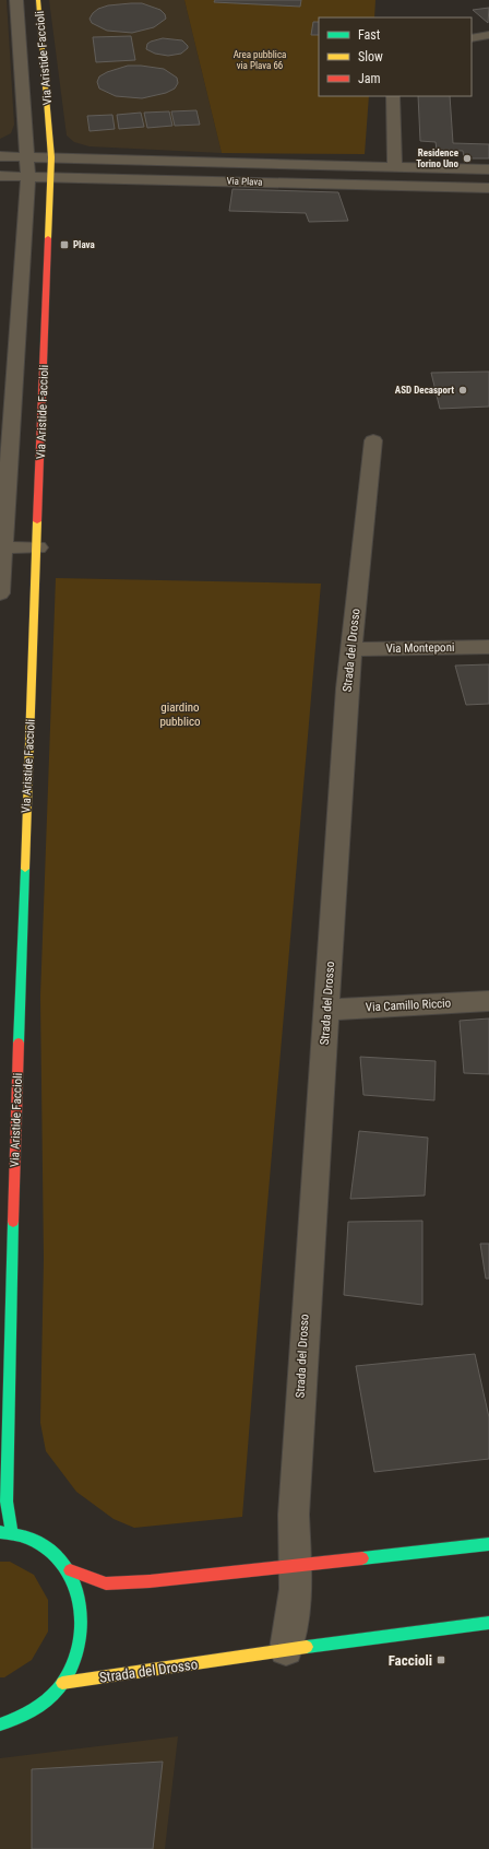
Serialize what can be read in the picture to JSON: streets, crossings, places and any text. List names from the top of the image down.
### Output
{
  "streets": {
    "street": [
      "Via Aristide Faccioli",
      "Via Plava",
      "Via Monteponi",
      "Strada del Drosso",
      "Via Camillo Riccio"
    ]
  },
  "crossings": [
    ["Via Aristide Faccioli", "Via Plava"],
    ["Via Monteponi", "Strada del Drosso"],
    ["Strada del Drosso", "Via Camillo Riccio"]
  ],
  "parks": ["Area pubblica via Plava 66", "giardino pubblico"],
  "places": {
    "other": ["Residence Torino Uno", "ASD Decasport"],
    "transit": ["Plava", "Faccioli"]
  },
  "legend": ["Fast", "Slow", "Jam"]
}
